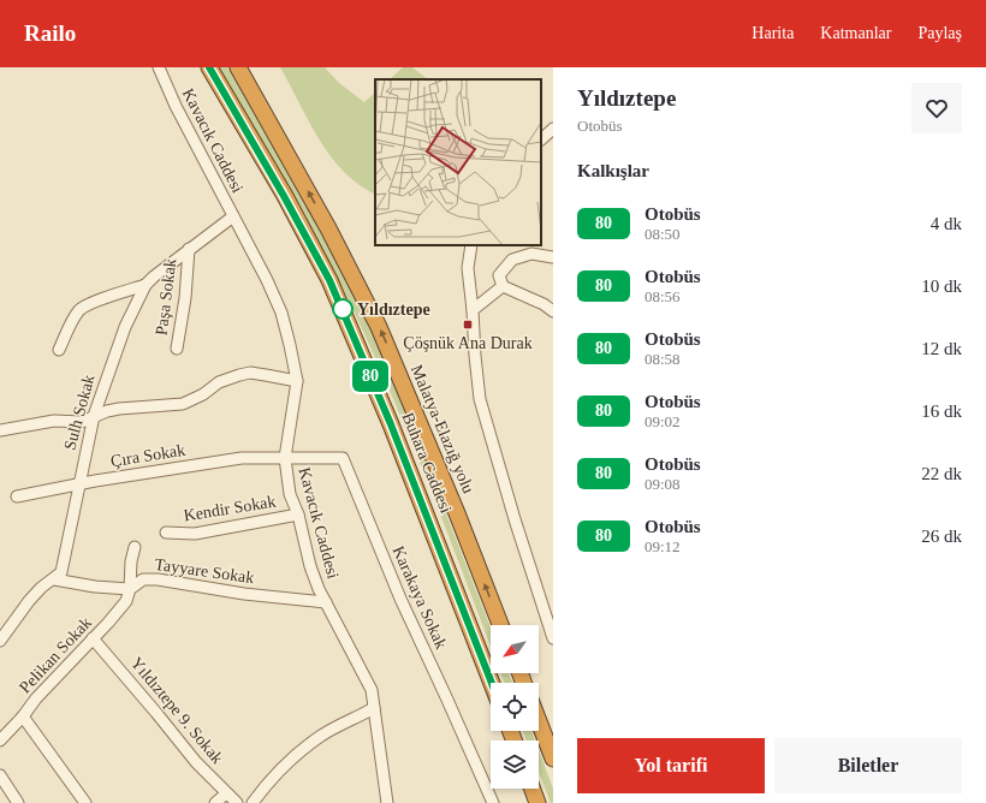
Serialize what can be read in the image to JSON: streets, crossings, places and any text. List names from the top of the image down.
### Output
{
  "streets": {
    "highway": ["Malatya-Elazığ yolu", "Buhara Caddesi"],
    "street": [
      "Kavacık Caddesi",
      "Paşa Sokak",
      "Sulh Sokak",
      "Çıra Sokak",
      "Kendir Sokak",
      "Tayyare Sokak",
      "Karakaya Sokak",
      "Pelikan Sokak",
      "Yıldıztepe 9. Sokak"
    ]
  },
  "crossings": [
    ["Kavacık Caddesi", "Sulh Sokak"],
    ["Kavacık Caddesi", "Çıra Sokak"],
    ["Kavacık Caddesi", "Kendir Sokak"],
    ["Kavacık Caddesi", "Tayyare Sokak"],
    ["Kavacık Caddesi", "Karakaya Sokak"],
    ["Paşa Sokak", "Sulh Sokak"],
    ["Sulh Sokak", "Çıra Sokak"],
    ["Sulh Sokak", "Tayyare Sokak"],
    ["Çıra Sokak", "Karakaya Sokak"],
    ["Tayyare Sokak", "Pelikan Sokak"],
    ["Pelikan Sokak", "Yıldıztepe 9. Sokak"]
  ],
  "one_way": ["Malatya-Elazığ yolu"],
  "places": {
    "other": ["Yıldıztepe"],
    "transit": ["Çöşnük Ana Durak"]
  },
  "lines": ["bus line 80"],
  "north": "bottom left",
  "page": {
    "header": "Railo",
    "nav": ["Harita", "Katmanlar", "Paylaş"],
    "on_map": "80",
    "heading": [
      ["Yıldıztepe", "Otobüs"],
      "Kalkışlar"
    ],
    "list": [
      {
        "mark": "80",
        "name": "Otobüs",
        "note": "08:50",
        "value": "4 dk"
      },
      {
        "mark": "80",
        "name": "Otobüs",
        "note": "08:56",
        "value": "10 dk"
      },
      {
        "mark": "80",
        "name": "Otobüs",
        "note": "08:58",
        "value": "12 dk"
      },
      {
        "mark": "80",
        "name": "Otobüs",
        "note": "09:02",
        "value": "16 dk"
      },
      {
        "mark": "80",
        "name": "Otobüs",
        "note": "09:08",
        "value": "22 dk"
      },
      {
        "mark": "80",
        "name": "Otobüs",
        "note": "09:12",
        "value": "26 dk"
      }
    ],
    "buttons": ["Yol tarifi", "Biletler"]
  }
}
